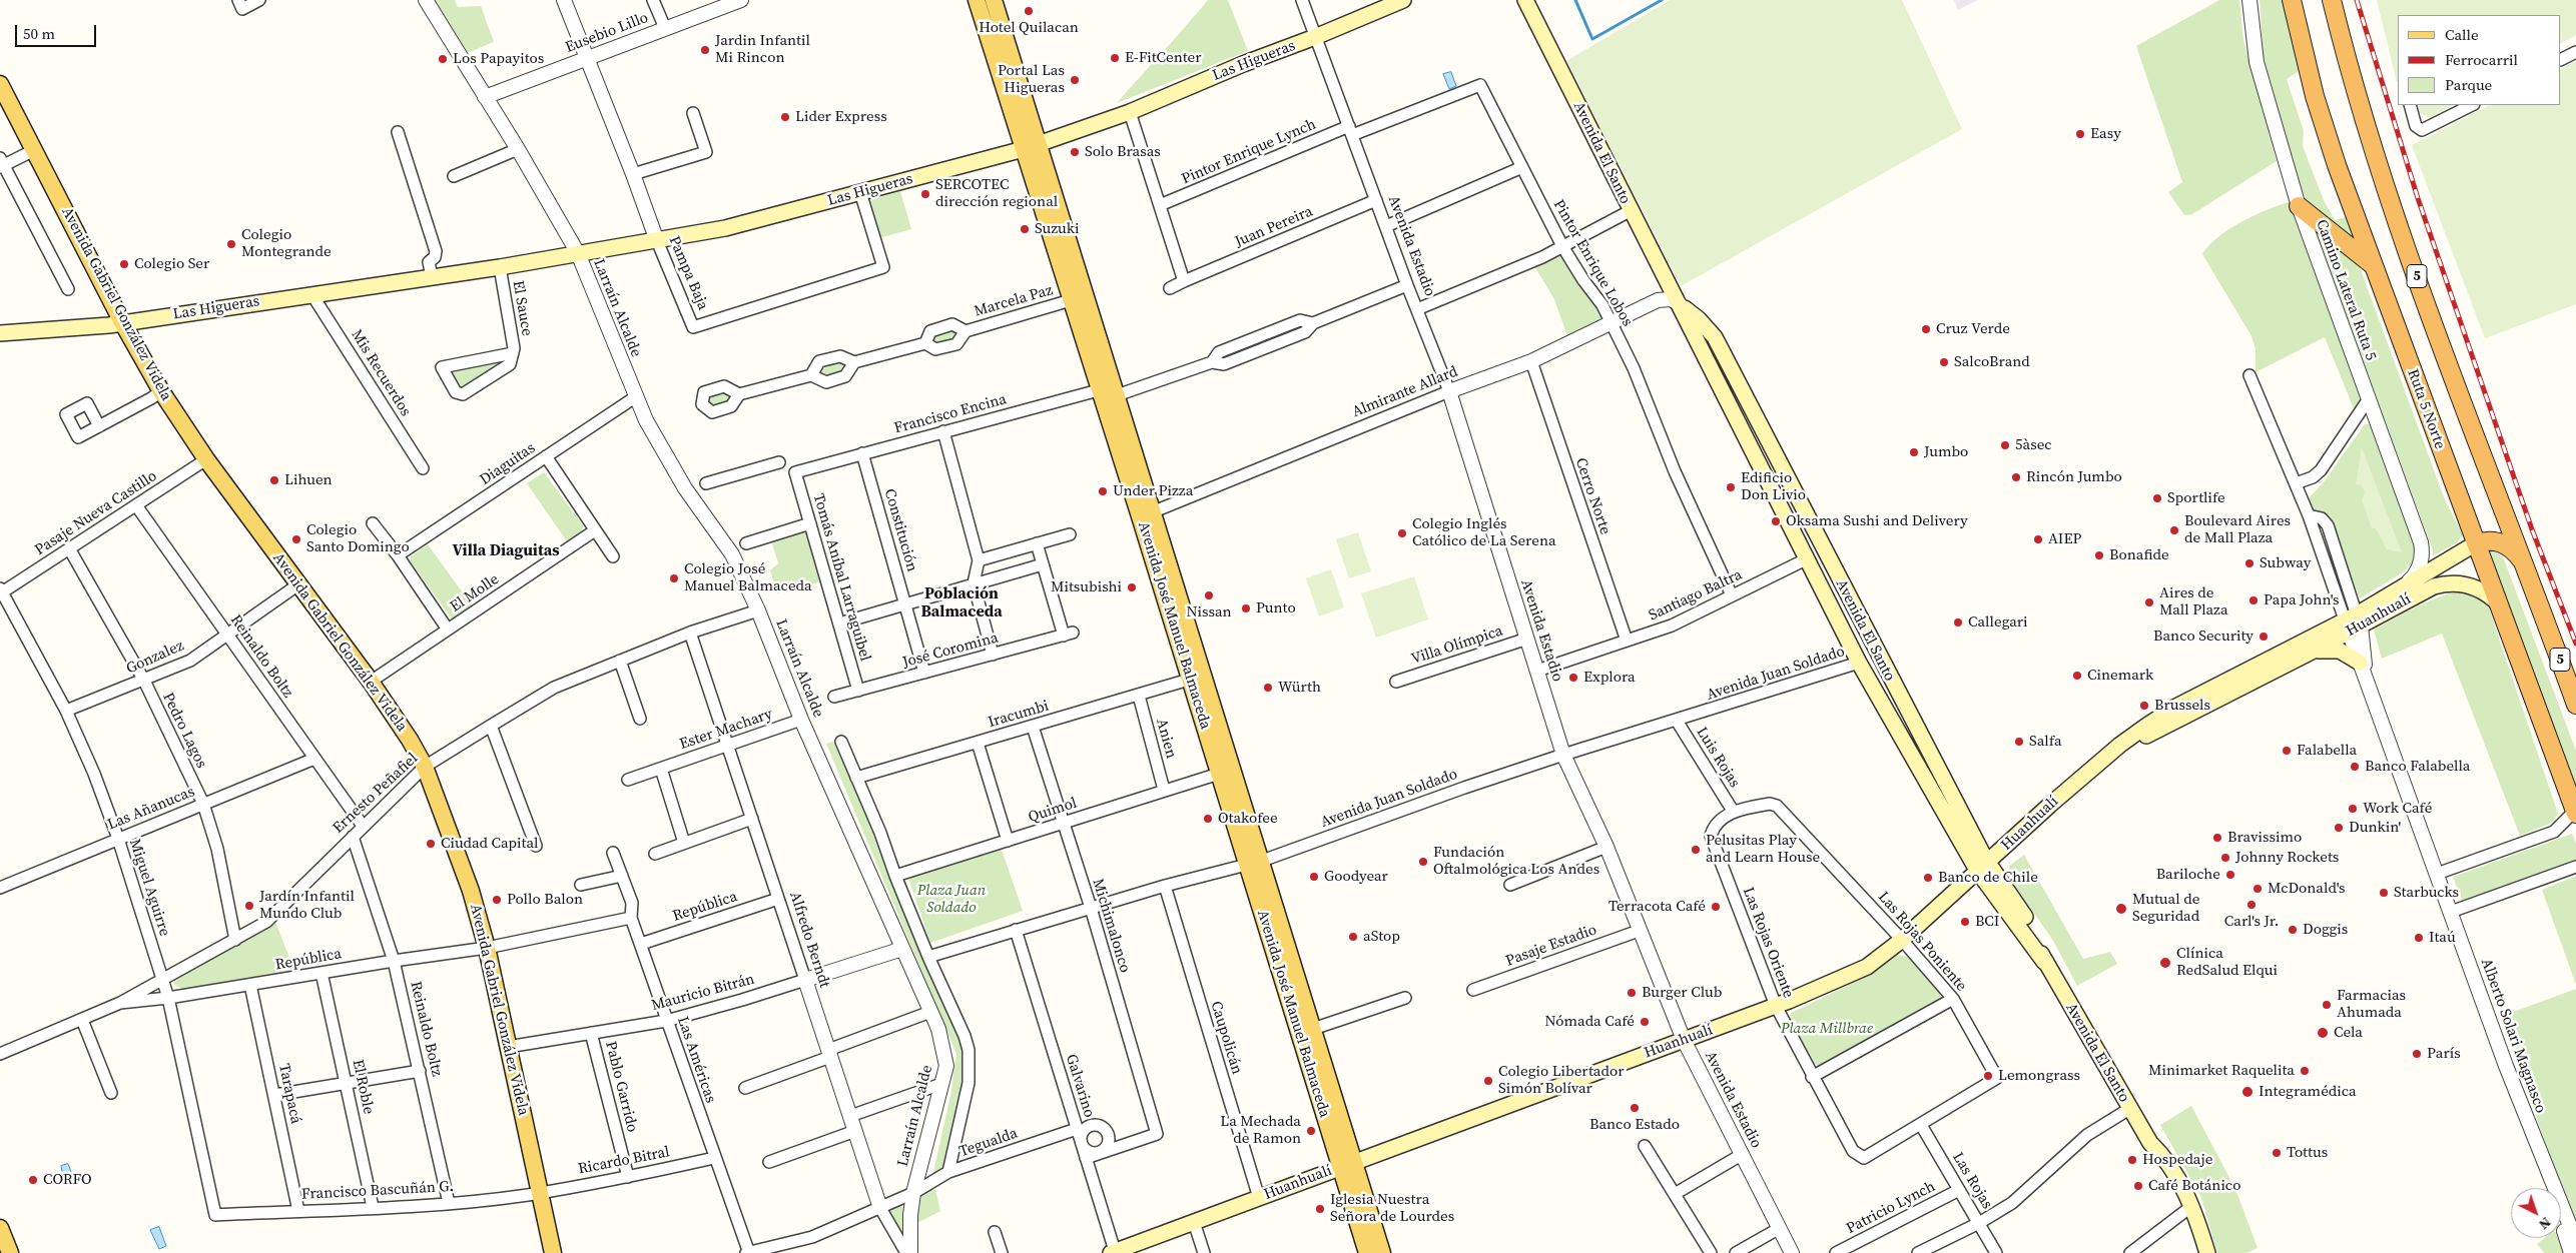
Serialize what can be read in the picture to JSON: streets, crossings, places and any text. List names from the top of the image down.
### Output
{
  "streets": {
    "highway": ["5", "Ruta 5 Norte"],
    "main road": [
      "Las Higueras",
      "Avenida El Santo",
      "Avenida Gabriel González Videla",
      "Huanhualí",
      "Avenida José Manuel Balmaceda"
    ],
    "street": [
      "Eusebio Lillo",
      "Pintor Enrique Lynch",
      "Juan Pereira",
      "Avenida Estadio",
      "Pintor Enrique Lobos",
      "Pampa Baja",
      "Camino Lateral Ruta 5",
      "Marcela Paz",
      "El Sauce",
      "Larraín Alcalde",
      "Mis Recuerdos",
      "Almirante Allard",
      "Francisco Encina",
      "Diaguitas",
      "Cerro Norte",
      "Pasaje Nueva Castillo",
      "Constitución",
      "Tomás Aníbal Larraguibel",
      "El Molle",
      "Santiago Baltra",
      "Villa Olímpica",
      "José Coromina",
      "Reinaldo Boltz",
      "Gonzalez",
      "Avenida Juan Soldado",
      "Iracumbi",
      "Ester Machary",
      "Pedro Lagos",
      "Anien",
      "Luis Rojas",
      "Ernesto Peñafiel",
      "Las Añanucas",
      "Quimol",
      "Miguel Aguirre",
      "República",
      "Michimalonco",
      "Alfredo Berndt",
      "Las Rojas Poniente",
      "Las Rojas Oriente",
      "Pasaje Estadio",
      "Mauricio Bitrán",
      "Alberto Solari Magnasco",
      "Caupolicán",
      "Las Américas",
      "Galvarino",
      "El Roble",
      "Pablo Garrido",
      "Tarapacá",
      "Tegualda",
      "Ricardo Bitral",
      "Las Rojas",
      "Francisco Bascuñán G.",
      "Patricio Lynch"
    ]
  },
  "crossings": [
    ["Eusebio Lillo", "Pampa Baja"],
    ["Eusebio Lillo", "Larraín Alcalde"],
    ["Las Higueras", "Avenida Estadio"],
    ["Las Higueras", "Pampa Baja"],
    ["Las Higueras", "Avenida Gabriel González Videla"],
    ["Las Higueras", "El Sauce"],
    ["Las Higueras", "Larraín Alcalde"],
    ["Las Higueras", "Mis Recuerdos"],
    ["Las Higueras", "Avenida José Manuel Balmaceda"],
    ["Pintor Enrique Lynch", "Avenida Estadio"],
    ["Pintor Enrique Lynch", "Pintor Enrique Lobos"],
    ["Avenida El Santo", "Almirante Allard"],
    ["Avenida El Santo", "Santiago Baltra"],
    ["Avenida El Santo", "Huanhualí"],
    ["Avenida El Santo", "Avenida Juan Soldado"],
    ["Juan Pereira", "Avenida Estadio"],
    ["Avenida Estadio", "Almirante Allard"],
    ["Avenida Estadio", "Francisco Encina"],
    ["Avenida Estadio", "Santiago Baltra"],
    ["Avenida Estadio", "Huanhualí"],
    ["Avenida Estadio", "Villa Olímpica"],
    ["Avenida Estadio", "Avenida Juan Soldado"],
    ["Avenida Estadio", "Pasaje Estadio"],
    ["Pintor Enrique Lobos", "Almirante Allard"],
    ["Pintor Enrique Lobos", "Santiago Baltra"],
    ["Camino Lateral Ruta 5", "Huanhualí"],
    ["Marcela Paz", "Avenida José Manuel Balmaceda"],
    ["Avenida Gabriel González Videla", "Pasaje Nueva Castillo"],
    ["Avenida Gabriel González Videla", "El Molle"],
    ["Avenida Gabriel González Videla", "Gonzalez"],
    ["Avenida Gabriel González Videla", "Ernesto Peñafiel"],
    ["Avenida Gabriel González Videla", "República"],
    ["Avenida Gabriel González Videla", "Mauricio Bitrán"],
    ["Avenida Gabriel González Videla", "Ricardo Bitral"],
    ["Avenida Gabriel González Videla", "Francisco Bascuñán G."],
    ["Larraín Alcalde", "Diaguitas"],
    ["Larraín Alcalde", "Ester Machary"],
    ["Larraín Alcalde", "Ernesto Peñafiel"],
    ["Larraín Alcalde", "Alfredo Berndt"],
    ["Larraín Alcalde", "Mauricio Bitrán"],
    ["Larraín Alcalde", "Tegualda"],
    ["Almirante Allard", "Cerro Norte"],
    ["Almirante Allard", "Avenida José Manuel Balmaceda"],
    ["Ruta 5 Norte", "Huanhualí"],
    ["Francisco Encina", "Constitución"],
    ["Francisco Encina", "Tomás Aníbal Larraguibel"],
    ["Francisco Encina", "Avenida José Manuel Balmaceda"],
    ["Cerro Norte", "Santiago Baltra"],
    ["Pasaje Nueva Castillo", "Reinaldo Boltz"],
    ["Pasaje Nueva Castillo", "Pedro Lagos"],
    ["Pasaje Nueva Castillo", "Miguel Aguirre"],
    ["Constitución", "José Coromina"],
    ["Tomás Aníbal Larraguibel", "José Coromina"],
    ["Huanhualí", "Avenida José Manuel Balmaceda"],
    ["Huanhualí", "Las Rojas Poniente"],
    ["Huanhualí", "Las Rojas Oriente"],
    ["Huanhualí", "Alberto Solari Magnasco"],
    ["Huanhualí", "Caupolicán"],
    ["Huanhualí", "Galvarino"],
    ["Avenida José Manuel Balmaceda", "Avenida Juan Soldado"],
    ["Avenida José Manuel Balmaceda", "Iracumbi"],
    ["Avenida José Manuel Balmaceda", "Quimol"],
    ["Reinaldo Boltz", "Gonzalez"],
    ["Reinaldo Boltz", "Ernesto Peñafiel"],
    ["Reinaldo Boltz", "Las Añanucas"],
    ["Reinaldo Boltz", "República"],
    ["Reinaldo Boltz", "Francisco Bascuñán G."],
    ["Gonzalez", "Pedro Lagos"],
    ["Gonzalez", "Miguel Aguirre"],
    ["Avenida Juan Soldado", "Luis Rojas"],
    ["Avenida Juan Soldado", "Michimalonco"],
    ["Avenida Juan Soldado", "Caupolicán"],
    ["Avenida Juan Soldado", "Galvarino"],
    ["Iracumbi", "Anien"],
    ["Iracumbi", "Michimalonco"],
    ["Ester Machary", "Alfredo Berndt"],
    ["Pedro Lagos", "Ernesto Peñafiel"],
    ["Pedro Lagos", "Las Añanucas"],
    ["Anien", "Quimol"],
    ["Luis Rojas", "Las Rojas Poniente"],
    ["Luis Rojas", "Las Rojas Oriente"],
    ["Ernesto Peñafiel", "Miguel Aguirre"],
    ["Ernesto Peñafiel", "República"],
    ["Ernesto Peñafiel", "Alfredo Berndt"],
    ["Las Añanucas", "Miguel Aguirre"],
    ["Quimol", "Michimalonco"],
    ["Miguel Aguirre", "República"],
    ["Miguel Aguirre", "Francisco Bascuñán G."],
    ["República", "Alfredo Berndt"],
    ["República", "Las Américas"],
    ["República", "El Roble"],
    ["República", "Tarapacá"],
    ["Michimalonco", "Galvarino"],
    ["Michimalonco", "Tegualda"],
    ["Alfredo Berndt", "Mauricio Bitrán"],
    ["Alfredo Berndt", "Tegualda"],
    ["Las Rojas Poniente", "Las Rojas Oriente"],
    ["Las Rojas Poniente", "Las Rojas"],
    ["Las Rojas Oriente", "Las Rojas"],
    ["Mauricio Bitrán", "Las Américas"],
    ["Mauricio Bitrán", "Pablo Garrido"],
    ["Las Américas", "Tegualda"],
    ["Las Américas", "Ricardo Bitral"],
    ["Galvarino", "Tegualda"],
    ["El Roble", "Francisco Bascuñán G."],
    ["Pablo Garrido", "Ricardo Bitral"],
    ["Tarapacá", "Francisco Bascuñán G."],
    ["Ricardo Bitral", "Francisco Bascuñán G."],
    ["Las Rojas", "Patricio Lynch"]
  ],
  "districts": ["Villa Diaguitas", "Población Balmaceda"],
  "parks": ["Plaza Juan Soldado", "Plaza Millbrae"],
  "places": [
    "Hotel Quilacan",
    "Jardin Infantil Mi Rincon",
    "E-FitCenter",
    "Los Papayitos",
    "Portal Las Higueras",
    "Lider Express",
    "Easy",
    "Solo Brasas",
    "SERCOTEC dirección regional",
    "Suzuki",
    "Colegio Montegrande",
    "Colegio Ser",
    "Cruz Verde",
    "SalcoBrand",
    "5àsec",
    "Jumbo",
    "Rincón Jumbo",
    "Lihuen",
    "Edificio Don Livio",
    "Under Pizza",
    "Sportlife",
    "Oksama Sushi and Delivery",
    "Boulevard Aires de Mall Plaza",
    "Colegio Inglés Católico de La Serena",
    "Colegio Santo Domingo",
    "AIEP",
    "Bonafide",
    "Subway",
    "Colegio José Manuel Balmaceda",
    "Mitsubishi",
    "Nissan",
    "Papa John's",
    "Aires de Mall Plaza",
    "Punto",
    "Callegari",
    "Banco Security",
    "Cinemark",
    "Explora",
    "Würth",
    "Brussels",
    "Salfa",
    "Falabella",
    "Banco Falabella",
    "Work Café",
    "Otakofee",
    "Dunkin'",
    "Bravissimo",
    "Ciudad Capital",
    "Pelusitas Play and Learn House",
    "Johnny Rockets",
    "Fundación Oftalmológica Los Andes",
    "Bariloche",
    "Goodyear",
    "Banco de Chile",
    "McDonald's",
    "Starbucks",
    "Pollo Balon",
    "Carl's Jr.",
    "Jardín Infantil Mundo Club",
    "Terracota Café",
    "Mutual de Seguridad",
    "BCI",
    "Doggis",
    "aStop",
    "Itaú",
    "Clínica RedSalud Elqui",
    "Burger Club",
    "Farmacias Ahumada",
    "Nómada Café",
    "Cela",
    "París",
    "Minimarket Raquelita",
    "Lemongrass",
    "Colegio Libertador Simón Bolívar",
    "Integramédica",
    "Banco Estado",
    "La Mechada de Ramon",
    "Tottus",
    "Hospedaje",
    "CORFO",
    "Café Botánico",
    "Iglesia Nuestra Señora de Lourdes"
  ],
  "legend": ["Calle", "Ferrocarril", "Parque"],
  "scale_bar": "50 m",
  "north": "bottom right"
}
